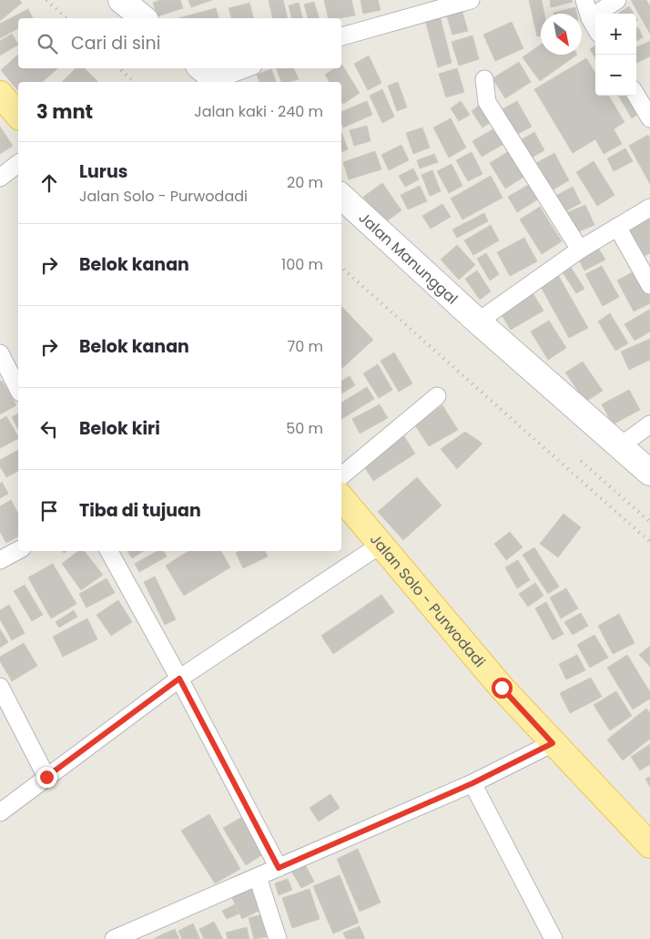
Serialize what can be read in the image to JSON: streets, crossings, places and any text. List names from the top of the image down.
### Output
{
  "streets": {
    "main road": ["Jalan Solo - Purwodadi"],
    "street": ["Jalan Manunggal"]
  },
  "north": "bottom right",
  "page": {
    "map_buttons": ["+", "−"],
    "search": "Cari di sini",
    "heading": ["3 mnt", "Jalan kaki · 240 m"],
    "list": [
      ["Lurus", "Jalan Solo - Purwodadi", "20 m"],
      ["Belok kanan", "100 m"],
      ["Belok kanan", "70 m"],
      ["Belok kiri", "50 m"],
      "Tiba di tujuan"
    ]
  }
}
